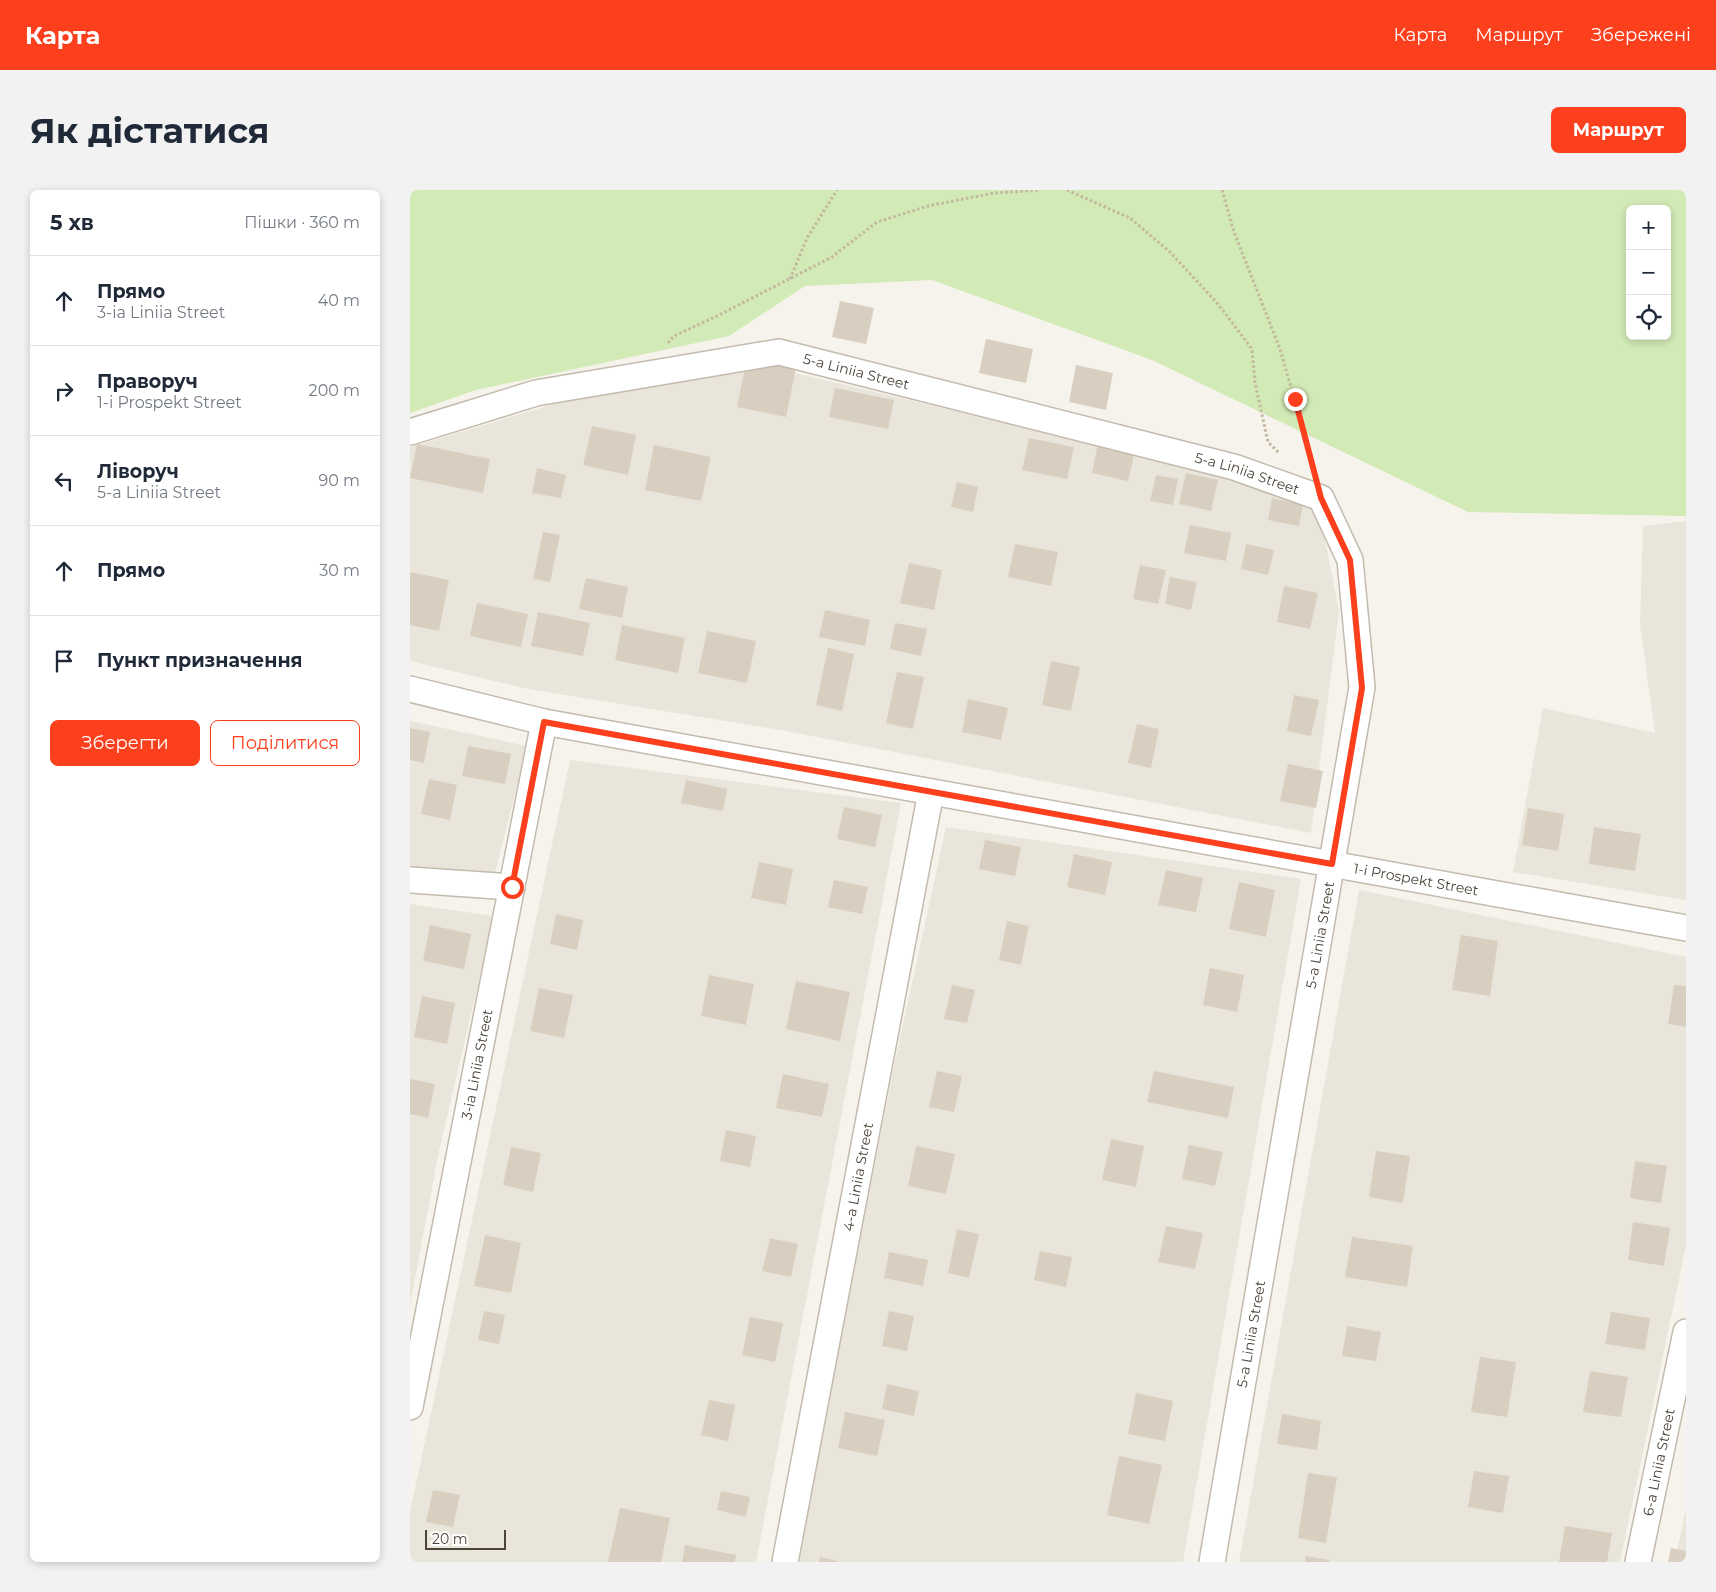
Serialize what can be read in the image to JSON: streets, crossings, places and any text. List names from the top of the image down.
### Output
{
  "streets": {
    "street": [
      "5-a Liniia Street",
      "1-i Prospekt Street",
      "3-ia Liniia Street",
      "4-a Liniia Street",
      "6-a Liniia Street"
    ]
  },
  "crossings": [
    ["5-a Liniia Street", "1-i Prospekt Street"],
    ["1-i Prospekt Street", "3-ia Liniia Street"],
    ["1-i Prospekt Street", "4-a Liniia Street"]
  ],
  "scale_bar": "20 m",
  "page": {
    "header": "Карта",
    "nav": ["Карта", "Маршрут", "Збережені"],
    "buttons": [
      "Маршрут",
      ["Зберегти", "Поділитися"]
    ],
    "title": "Як дістатися",
    "heading": ["5 хв", "Пішки · 360 m"],
    "map_buttons": ["+", "−"],
    "list": [
      ["Прямо", "3-ia Liniia Street", "40 m"],
      ["Праворуч", "1-i Prospekt Street", "200 m"],
      ["Ліворуч", "5-a Liniia Street", "90 m"],
      ["Прямо", "30 m"],
      "Пункт призначення"
    ],
    "scale": "20 m"
  }
}
